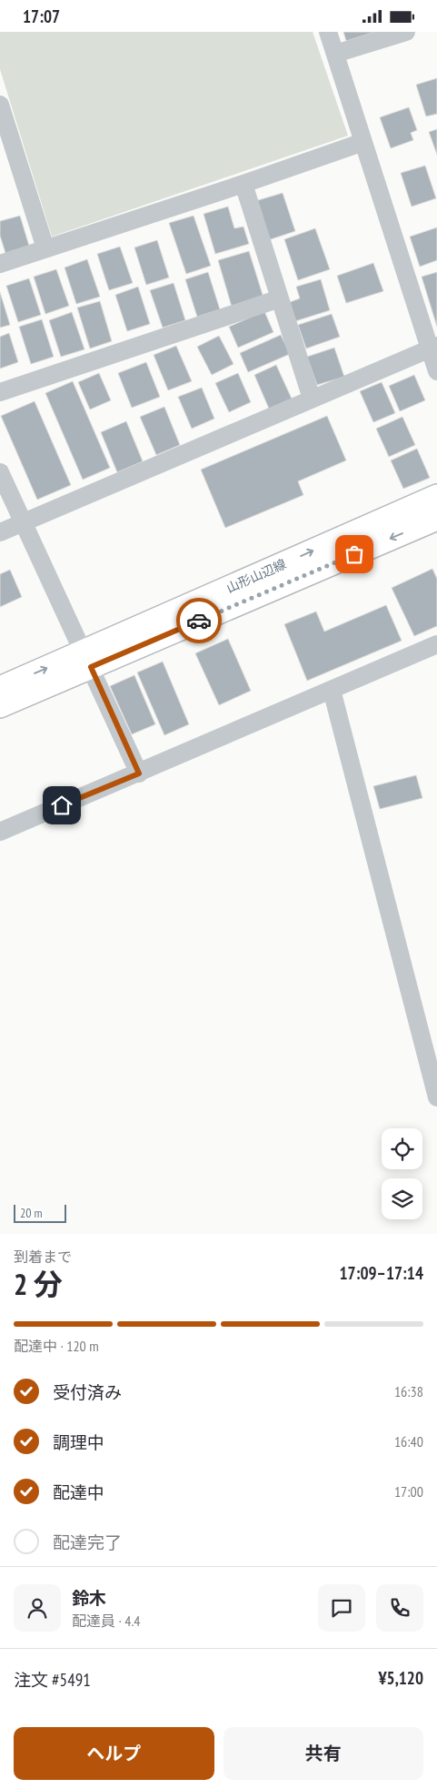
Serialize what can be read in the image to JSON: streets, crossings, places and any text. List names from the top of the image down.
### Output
{
  "streets": {
    "main road": ["山形山辺線"]
  },
  "scale_bar": "20 m",
  "page": {
    "status": "17:07",
    "scale": "20 m",
    "heading": ["2 分", "到着まで", "17:09–17:14"],
    "panel": [
      "鈴木",
      "配達員 · 4.4",
      "注文 #5491",
      "¥5,120"
    ],
    "bar": "配達中 · 120 m",
    "list": [
      ["受付済み", "16:38"],
      ["調理中", "16:40"],
      ["配達中", "17:00"],
      "配達完了"
    ],
    "buttons": ["ヘルプ", "共有"]
  }
}
